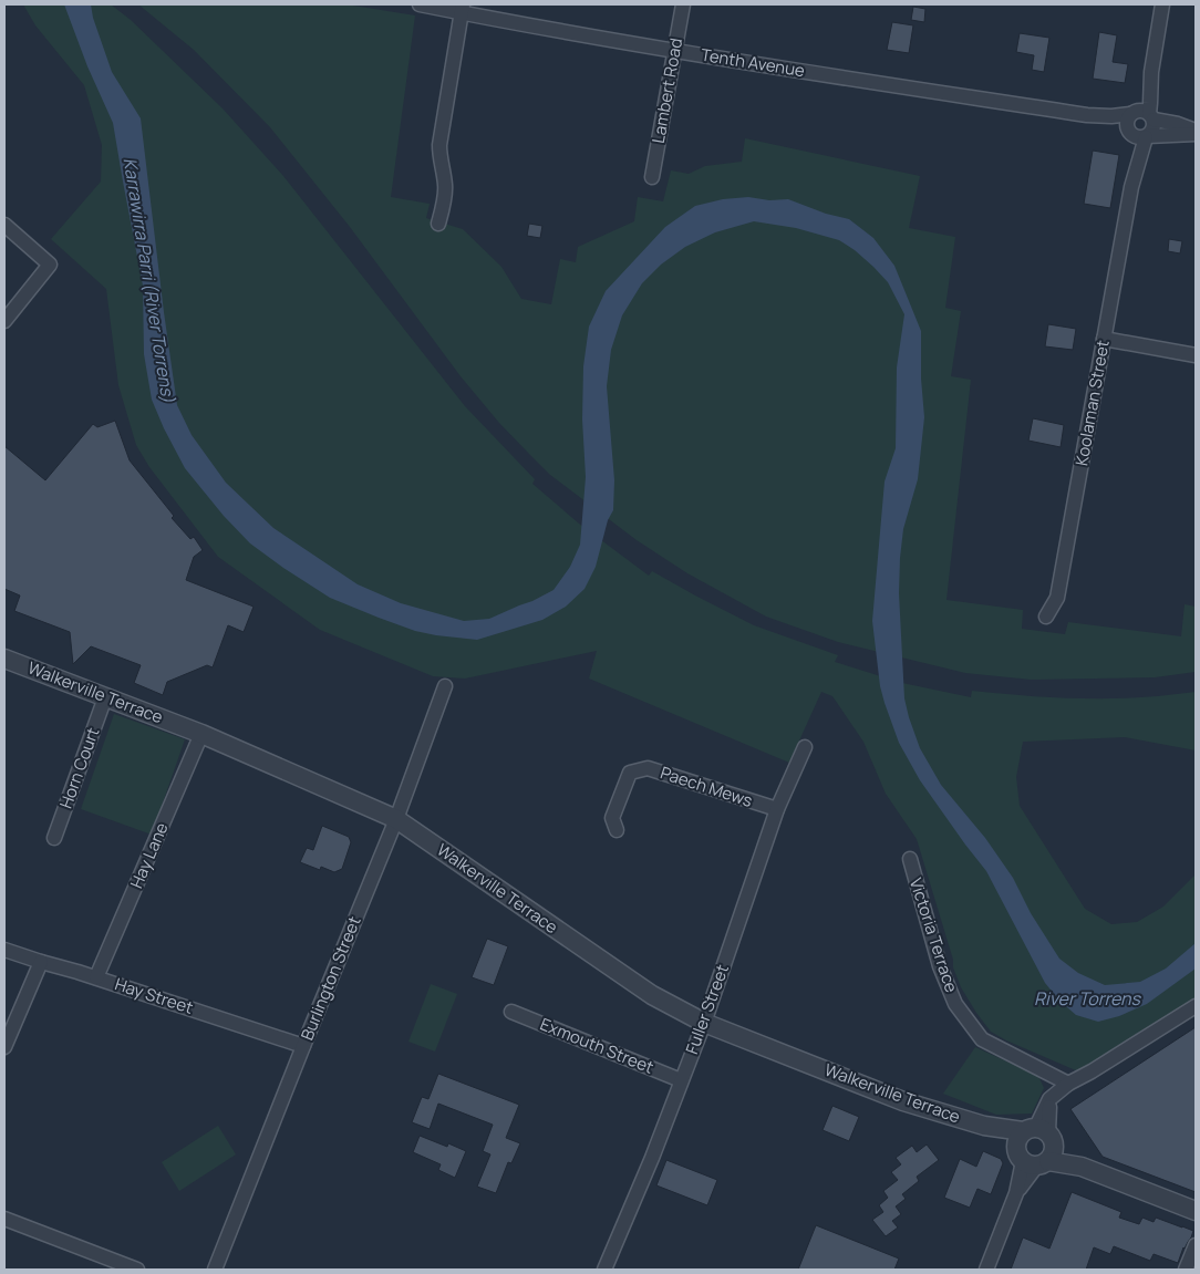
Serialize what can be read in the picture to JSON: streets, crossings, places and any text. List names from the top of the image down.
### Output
{
  "streets": {
    "street": [
      "Tenth Avenue",
      "Lambert Road",
      "Koolaman Street",
      "Walkerville Terrace",
      "Horn Court",
      "Paech Mews",
      "Hay Lane",
      "Victoria Terrace",
      "Burlington Street",
      "Hay Street",
      "Fuller Street",
      "Exmouth Street"
    ]
  },
  "crossings": [
    ["Tenth Avenue", "Lambert Road"],
    ["Tenth Avenue", "Koolaman Street"],
    ["Walkerville Terrace", "Horn Court"],
    ["Walkerville Terrace", "Hay Lane"],
    ["Walkerville Terrace", "Burlington Street"],
    ["Walkerville Terrace", "Fuller Street"],
    ["Paech Mews", "Fuller Street"],
    ["Hay Lane", "Hay Street"],
    ["Burlington Street", "Hay Street"],
    ["Fuller Street", "Exmouth Street"]
  ],
  "water": ["Karrawirra Parri (River Torrens)", "River Torrens"]
}
